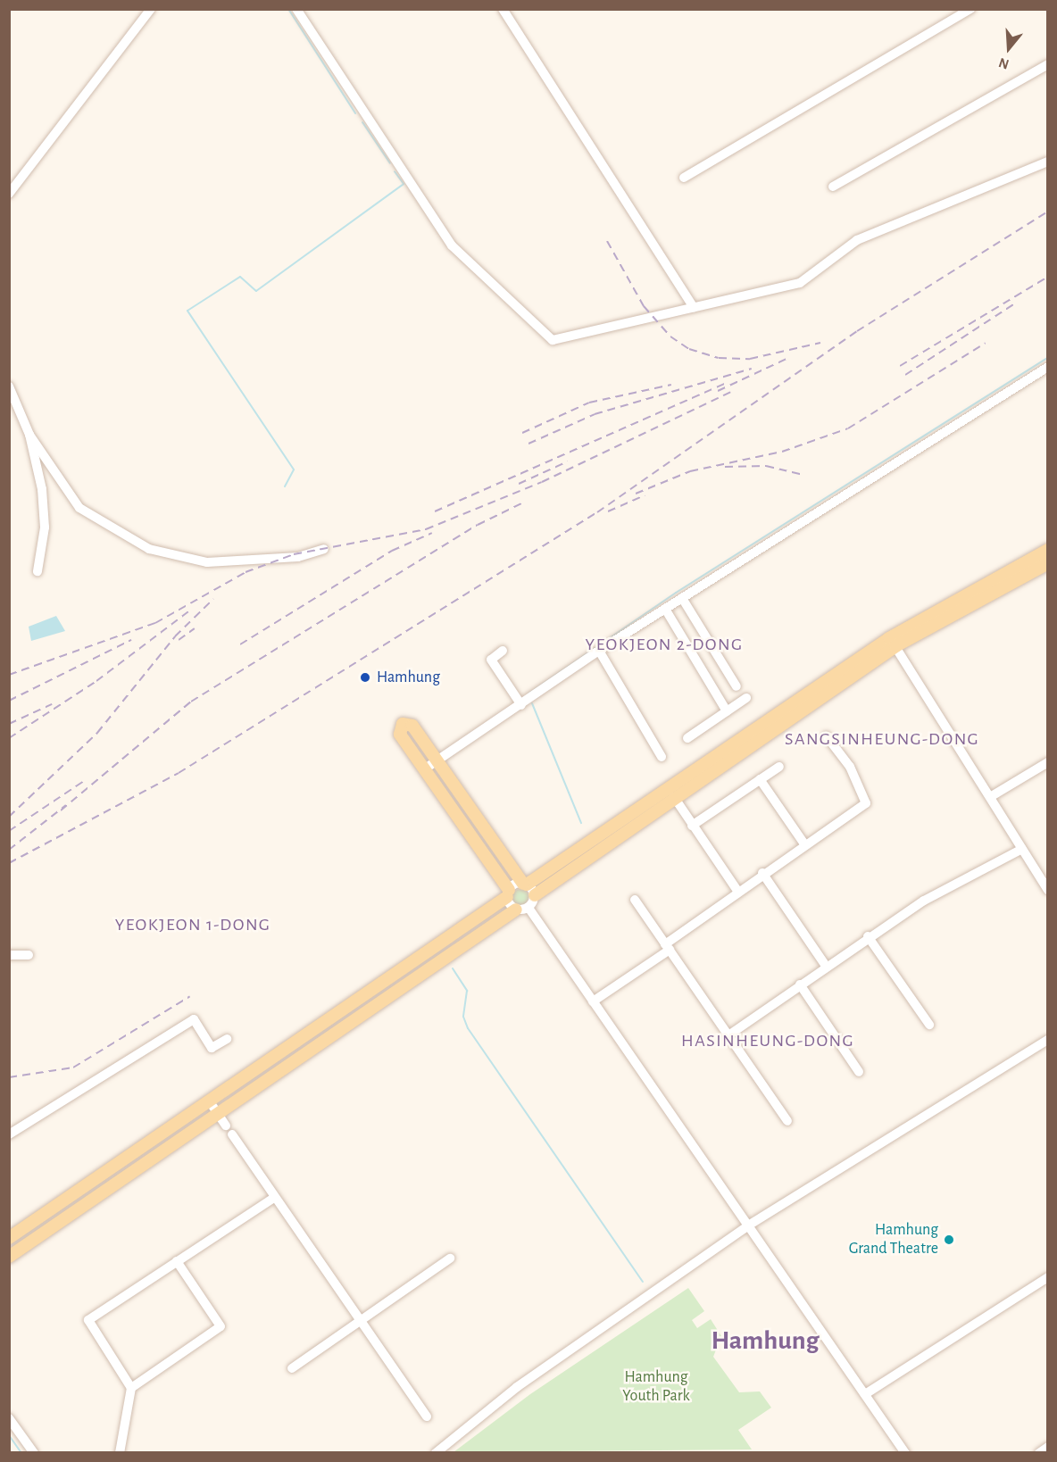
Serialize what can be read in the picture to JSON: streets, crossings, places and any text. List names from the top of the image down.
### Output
{
  "districts": [
    "YEOKJEON 2-DONG",
    "SANGSINHEUNG-DONG",
    "YEOKJEON 1-DONG",
    "HASINHEUNG-DONG",
    "Hamhung"
  ],
  "parks": ["Hamhung Youth Park"],
  "places": ["Hamhung", "Hamhung Grand Theatre"],
  "north": "bottom"
}
